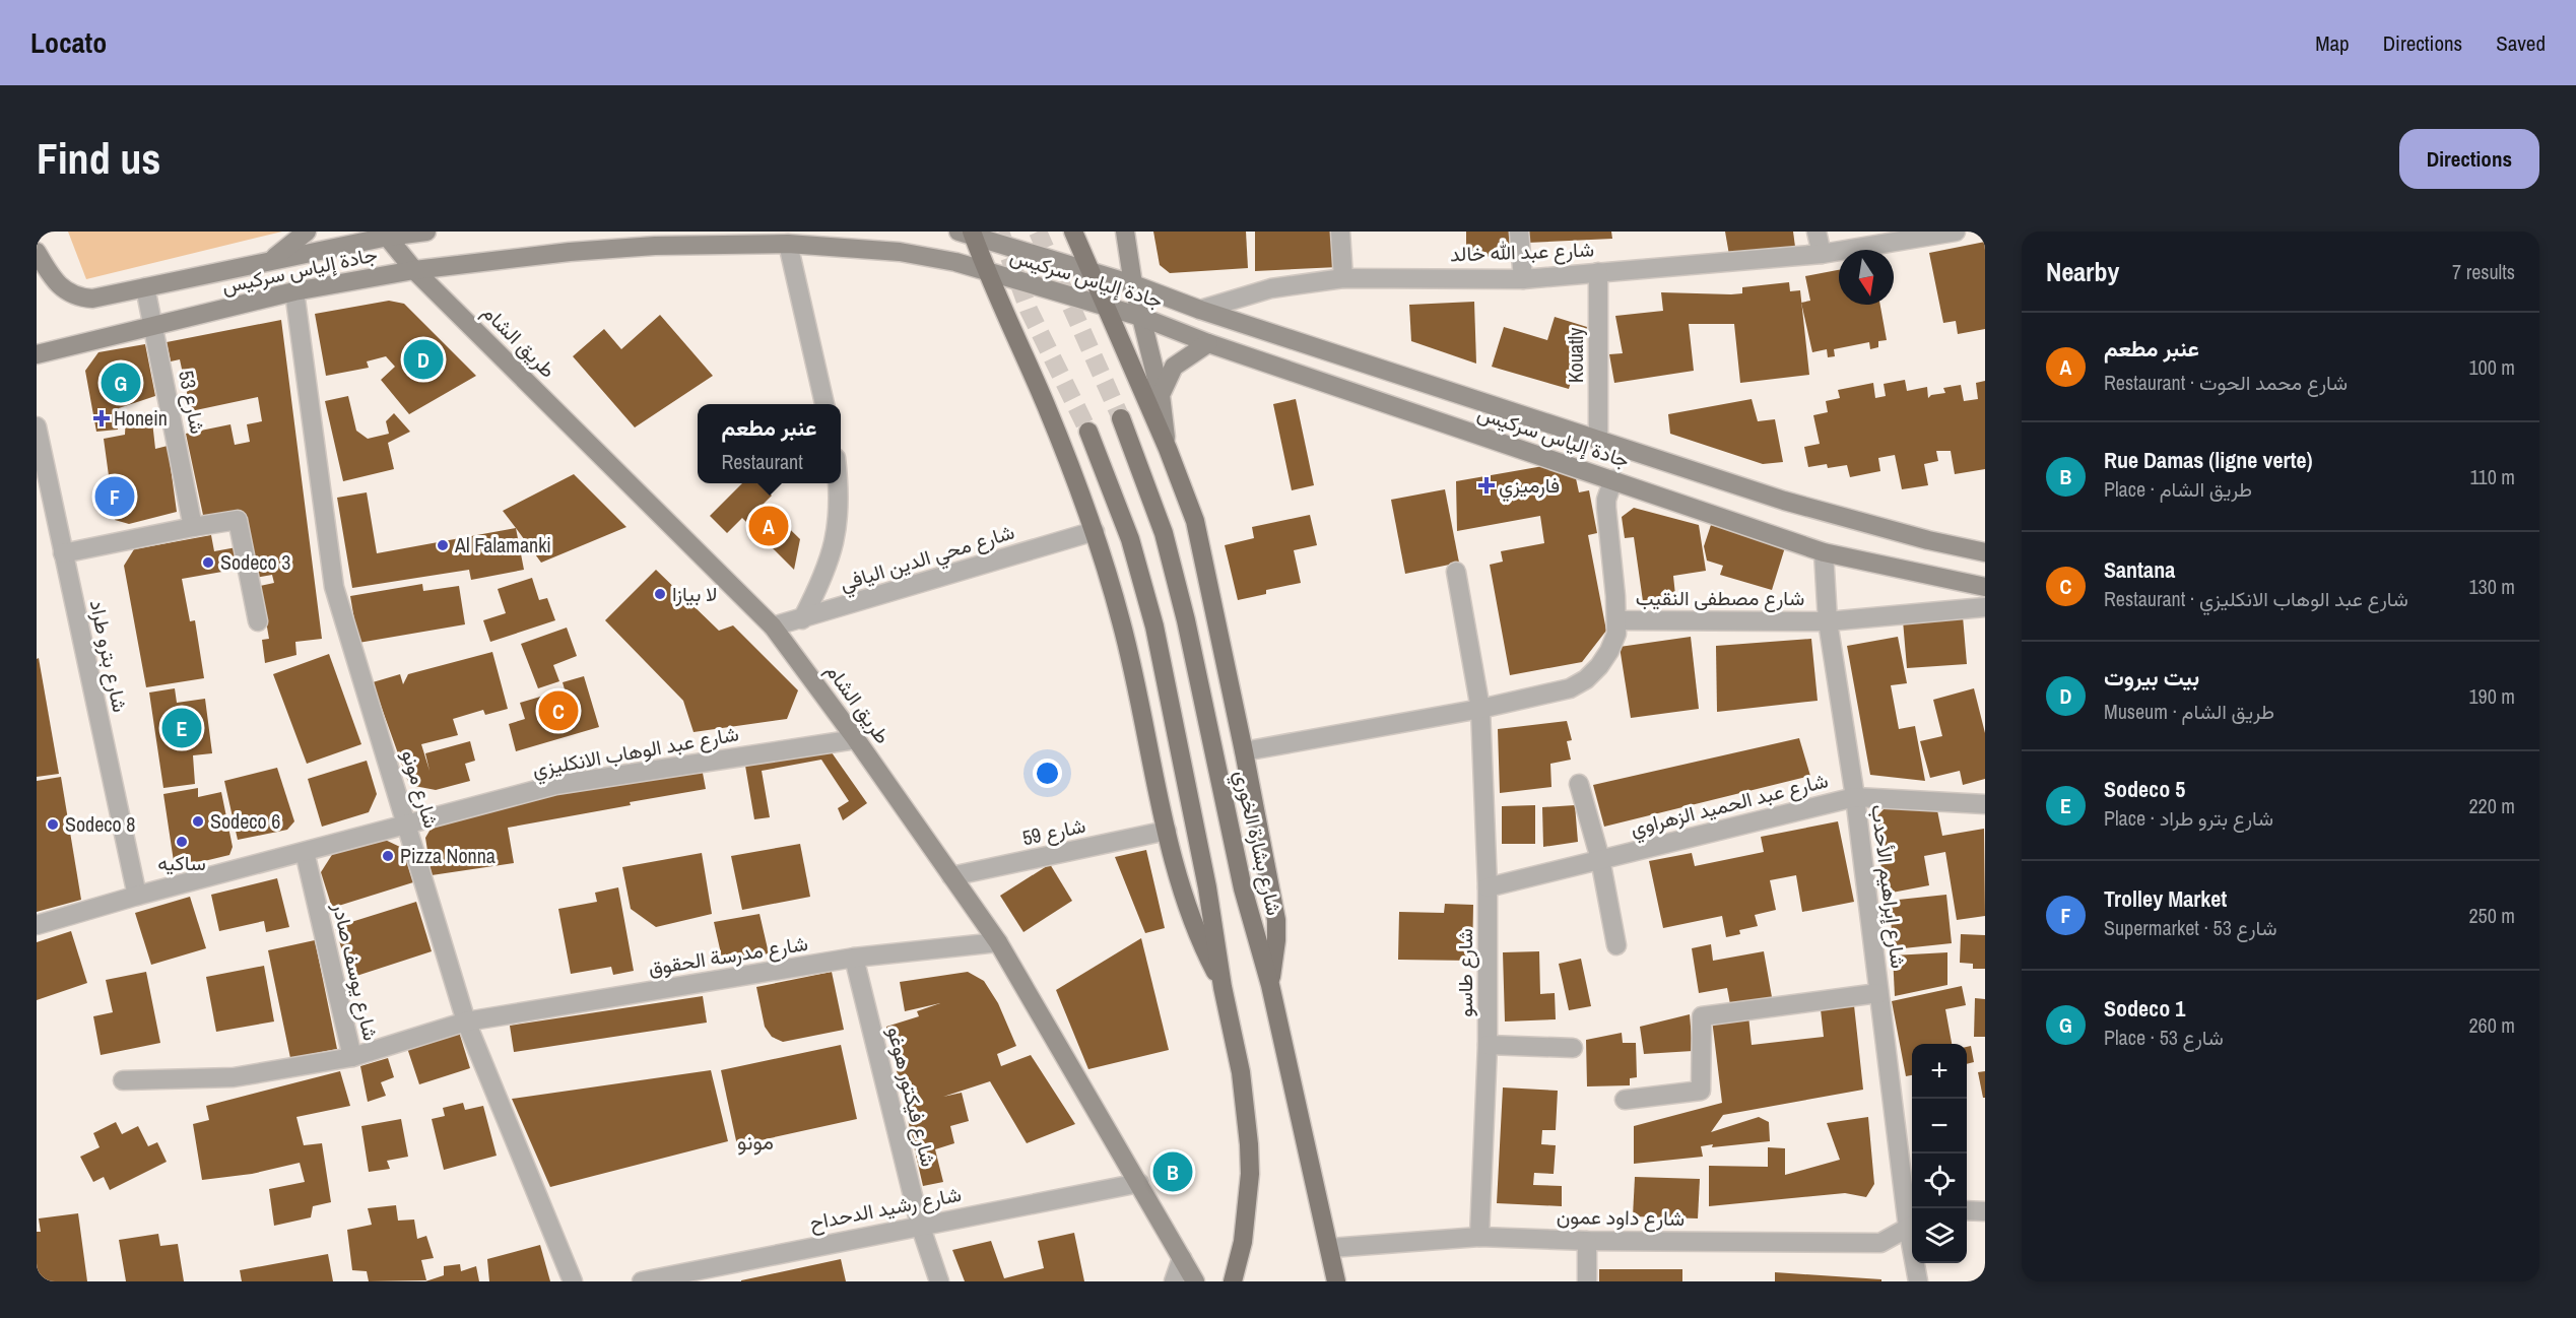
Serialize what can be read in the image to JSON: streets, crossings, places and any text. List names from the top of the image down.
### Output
{
  "streets": {
    "main road": ["جادة إلياس سركيس", "طريق الشام", "شارع بشارة الخوري"],
    "street": [
      "شارع عبد الله خالد",
      "Kouatly",
      "شارع 53",
      "شارع محي الدين اليافي",
      "شارع مصطفى النقيب",
      "شارع بترو طراد",
      "شارع عبد الوهاب الانكليزي",
      "شارع مونو",
      "شارع عبد الحميد الزهراوي",
      "شارع 59",
      "شارع إبراهيم الأحدب",
      "شارع مدرسة الحقوق",
      "شارع يوسف صادر",
      "شارع طاسو",
      "شارع فيكتور هوغو",
      "شارع رشيد الدحداح",
      "شارع داود عمون"
    ]
  },
  "crossings": [
    ["شارع عبد الله خالد", "جادة إلياس سركيس"],
    ["شارع عبد الله خالد", "Kouatly"],
    ["جادة إلياس سركيس", "طريق الشام"],
    ["جادة إلياس سركيس", "Kouatly"],
    ["جادة إلياس سركيس", "شارع 53"],
    ["جادة إلياس سركيس", "شارع مونو"],
    ["جادة إلياس سركيس", "شارع إبراهيم الأحدب"],
    ["طريق الشام", "شارع محي الدين اليافي"],
    ["طريق الشام", "شارع عبد الوهاب الانكليزي"],
    ["طريق الشام", "شارع 59"],
    ["طريق الشام", "شارع مدرسة الحقوق"],
    ["طريق الشام", "شارع رشيد الدحداح"],
    ["شارع مصطفى النقيب", "شارع إبراهيم الأحدب"],
    ["شارع مصطفى النقيب", "شارع طاسو"],
    ["شارع بترو طراد", "شارع عبد الوهاب الانكليزي"],
    ["شارع عبد الوهاب الانكليزي", "شارع مونو"],
    ["شارع عبد الوهاب الانكليزي", "شارع يوسف صادر"],
    ["شارع مونو", "شارع مدرسة الحقوق"],
    ["شارع مونو", "شارع يوسف صادر"],
    ["شارع عبد الحميد الزهراوي", "شارع إبراهيم الأحدب"],
    ["شارع عبد الحميد الزهراوي", "شارع طاسو"],
    ["شارع بشارة الخوري", "شارع داود عمون"],
    ["شارع إبراهيم الأحدب", "شارع داود عمون"],
    ["شارع مدرسة الحقوق", "شارع يوسف صادر"],
    ["شارع مدرسة الحقوق", "شارع فيكتور هوغو"],
    ["شارع طاسو", "شارع داود عمون"],
    ["شارع فيكتور هوغو", "شارع رشيد الدحداح"]
  ],
  "districts": ["مونو"],
  "places": {
    "health": ["Honein", "فارميزي"],
    "other": [
      "Al Falamanki",
      "Sodeco 3",
      "لا بيازا",
      "Sodeco 6",
      "Sodeco 8",
      "ساكيه",
      "Pizza Nonna"
    ]
  },
  "north": "bottom",
  "page": {
    "header": "Locato",
    "nav": ["Map", "Directions", "Saved"],
    "buttons": "Directions",
    "title": "Find us",
    "heading": ["Nearby", "7 results"],
    "list": [
      {
        "mark": "A",
        "name": "عنبر مطعم",
        "note": "Restaurant · شارع محمد الحوت",
        "value": "100 m"
      },
      {
        "mark": "B",
        "name": "Rue Damas (ligne verte)",
        "note": "Place · طريق الشام",
        "value": "110 m"
      },
      {
        "mark": "C",
        "name": "Santana",
        "note": "Restaurant · شارع عبد الوهاب الانكليزي",
        "value": "130 m"
      },
      {
        "mark": "D",
        "name": "بيت بيروت",
        "note": "Museum · طريق الشام",
        "value": "190 m"
      },
      {
        "mark": "E",
        "name": "Sodeco 5",
        "note": "Place · شارع بترو طراد",
        "value": "220 m"
      },
      {
        "mark": "F",
        "name": "Trolley Market",
        "note": "Supermarket · شارع 53",
        "value": "250 m"
      },
      {
        "mark": "G",
        "name": "Sodeco 1",
        "note": "Place · شارع 53",
        "value": "260 m"
      }
    ],
    "pins": [
      "D",
      "G",
      "F",
      "A",
      "C",
      "E",
      "B"
    ],
    "popup": ["عنبر مطعم", "Restaurant"],
    "map_buttons": ["+", "−"]
  }
}
